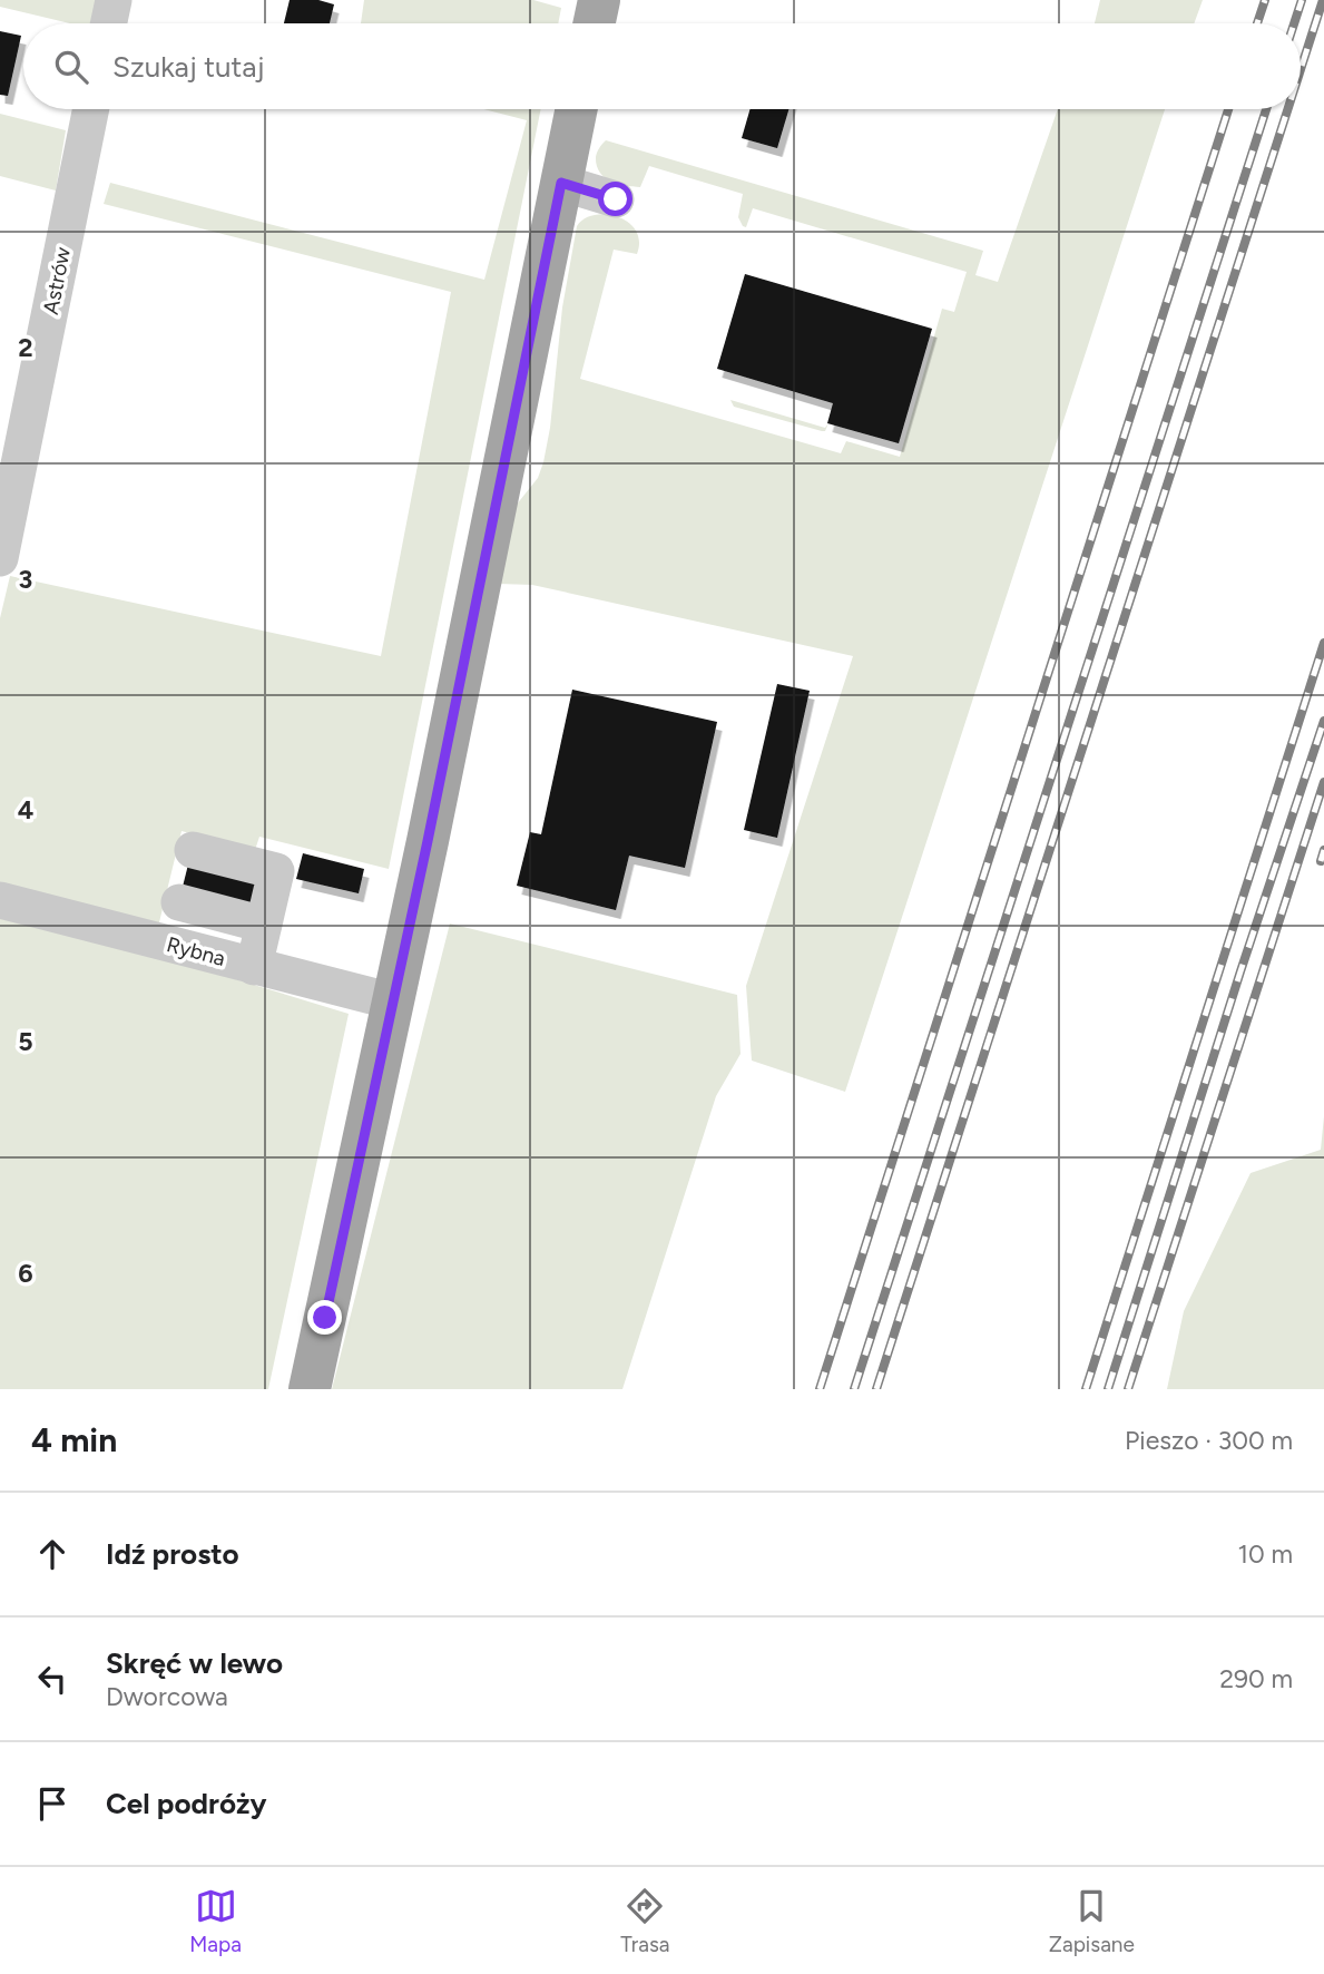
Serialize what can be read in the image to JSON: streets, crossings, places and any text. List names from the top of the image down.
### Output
{
  "streets": {
    "street": ["Astrów", "Rybna"]
  },
  "page": {
    "search": "Szukaj tutaj",
    "heading": ["4 min", "Pieszo · 300 m"],
    "list": [
      ["Idź prosto", "10 m"],
      ["Skręć w lewo", "Dworcowa", "290 m"],
      "Cel podróży"
    ],
    "nav": ["Mapa", "Trasa", "Zapisane"]
  },
  "grid": {
    "rows": [
      "2",
      "3",
      "4",
      "5",
      "6"
    ]
  }
}
